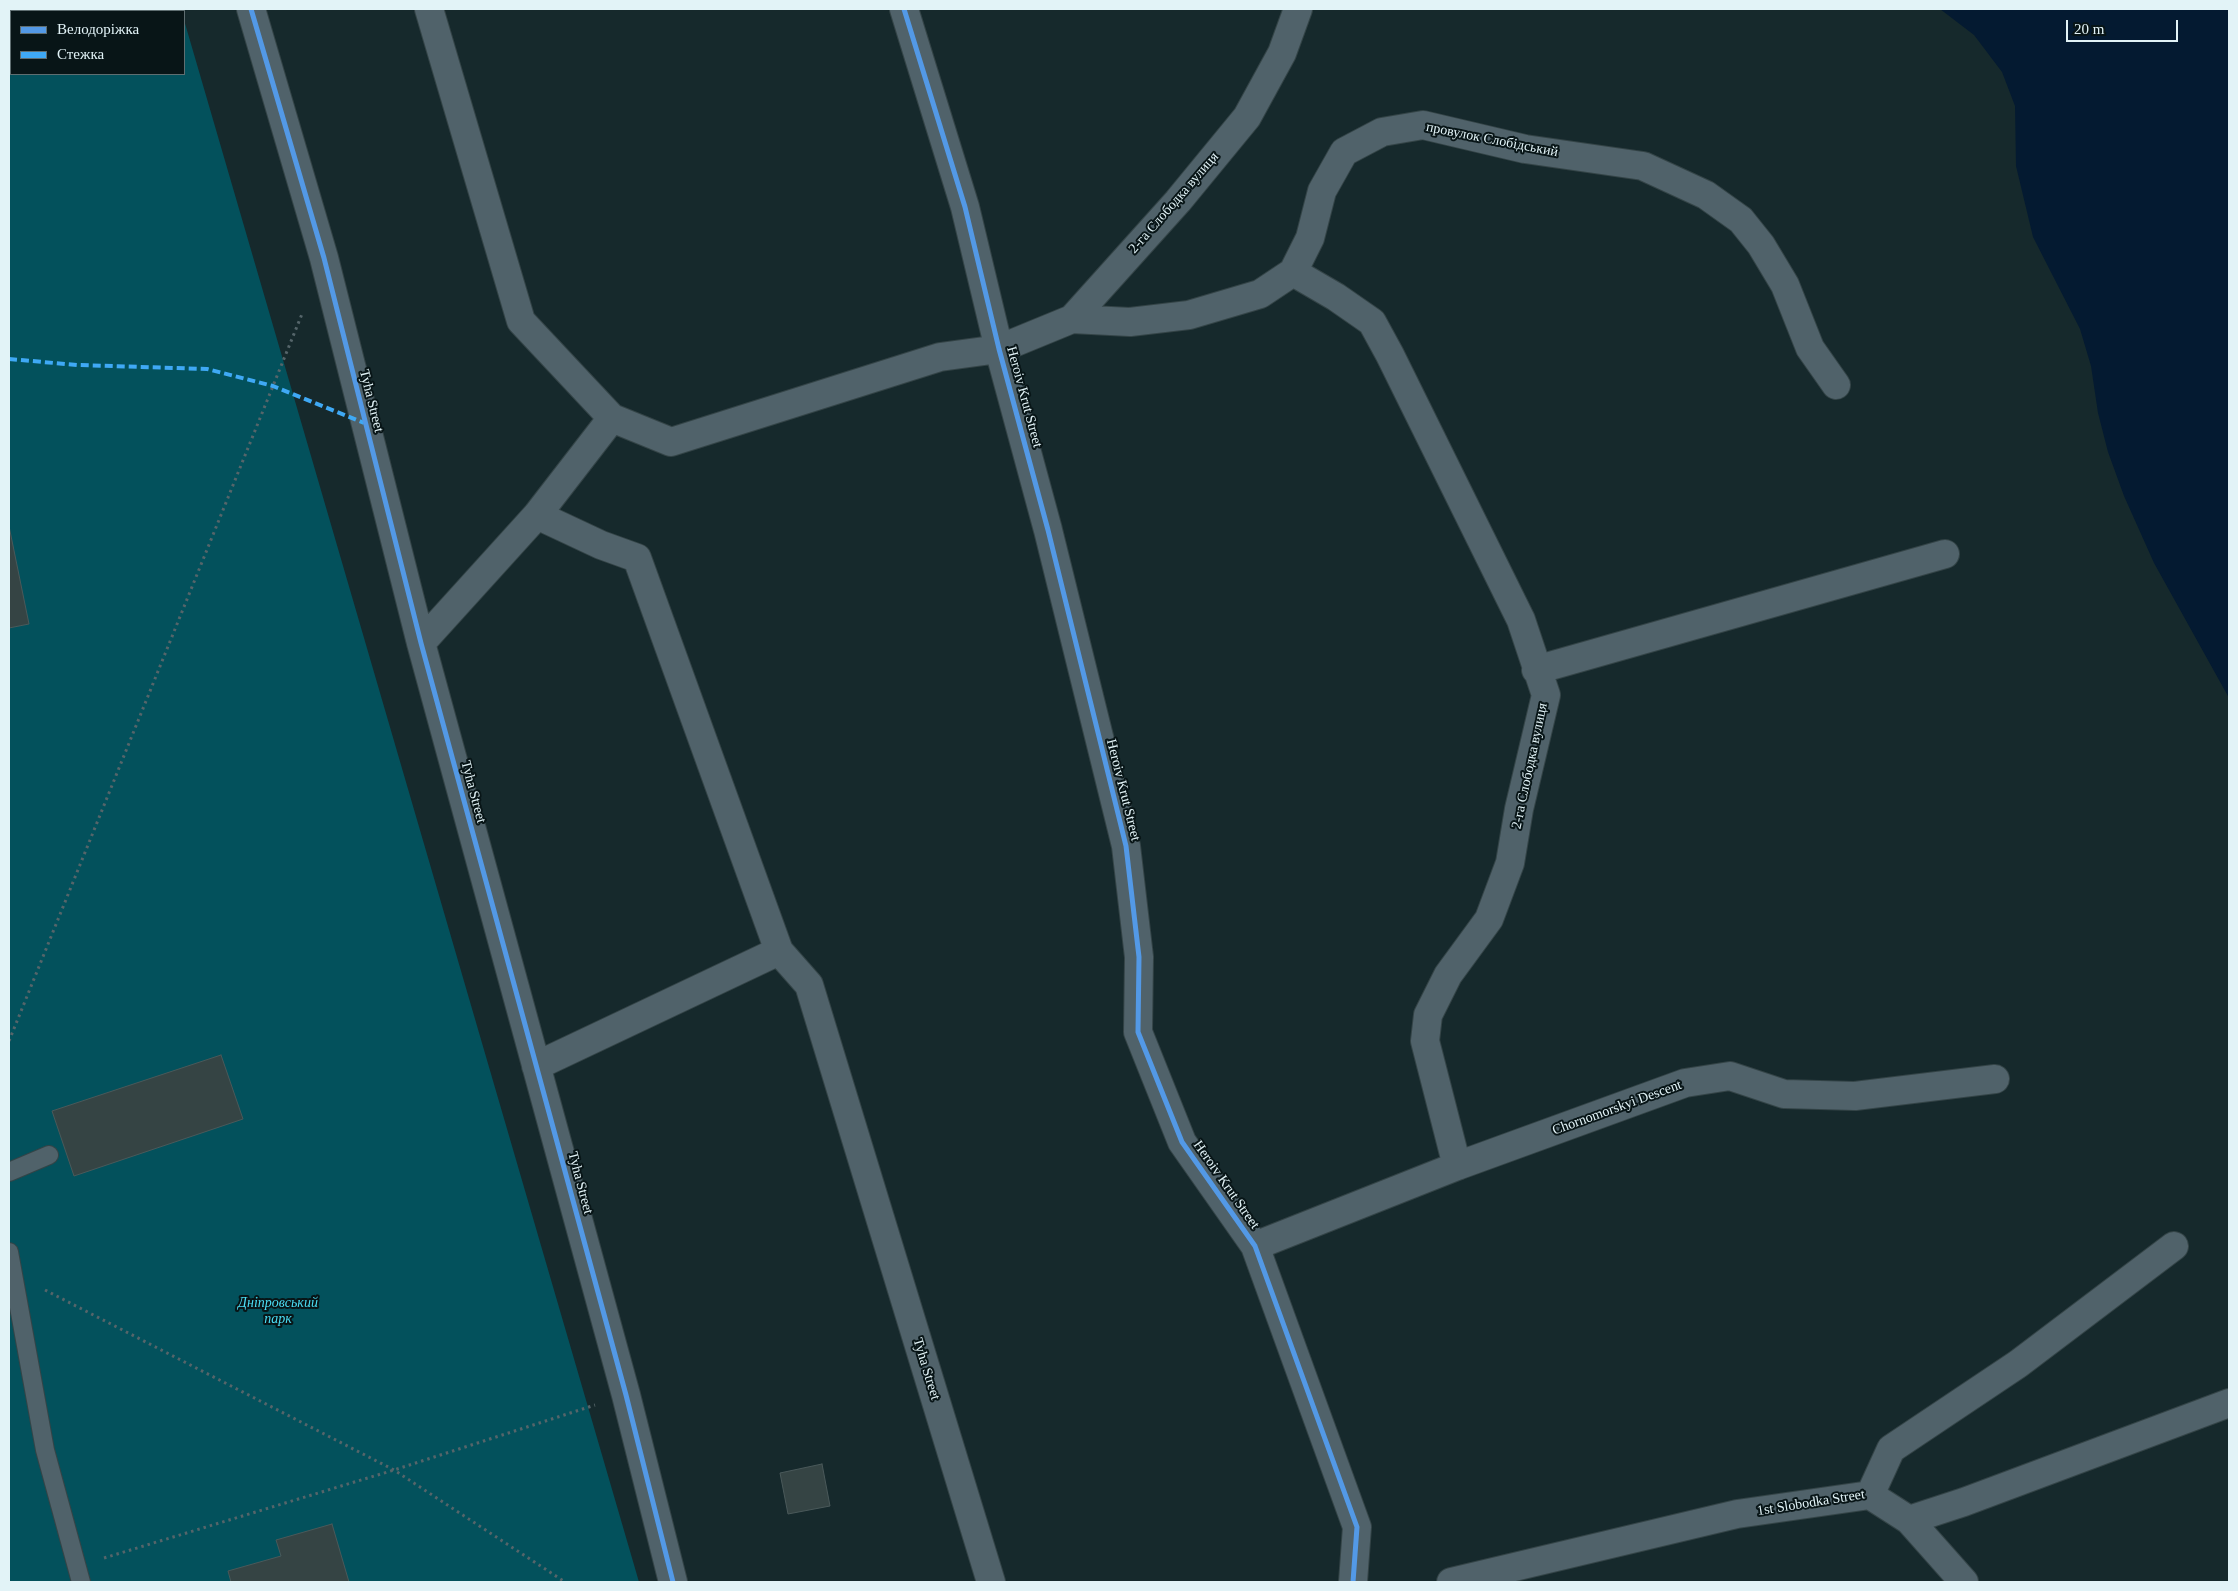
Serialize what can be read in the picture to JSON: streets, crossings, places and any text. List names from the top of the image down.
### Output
{
  "streets": {
    "street": [
      "провулок Слобідський",
      "2-га Слободка вулиця",
      "Heroiv Krut Street",
      "Tyha Street",
      "Chornomorskyi Descent",
      "1st Slobodka Street"
    ]
  },
  "crossings": [
    ["провулок Слобідський", "2-га Слободка вулиця"],
    ["2-га Слободка вулиця", "Heroiv Krut Street"],
    ["2-га Слободка вулиця", "Chornomorskyi Descent"],
    ["Heroiv Krut Street", "Chornomorskyi Descent"]
  ],
  "parks": ["Дніпровський парк"],
  "legend": ["Велодоріжка", "Стежка"],
  "scale_bar": "20 m"
}
